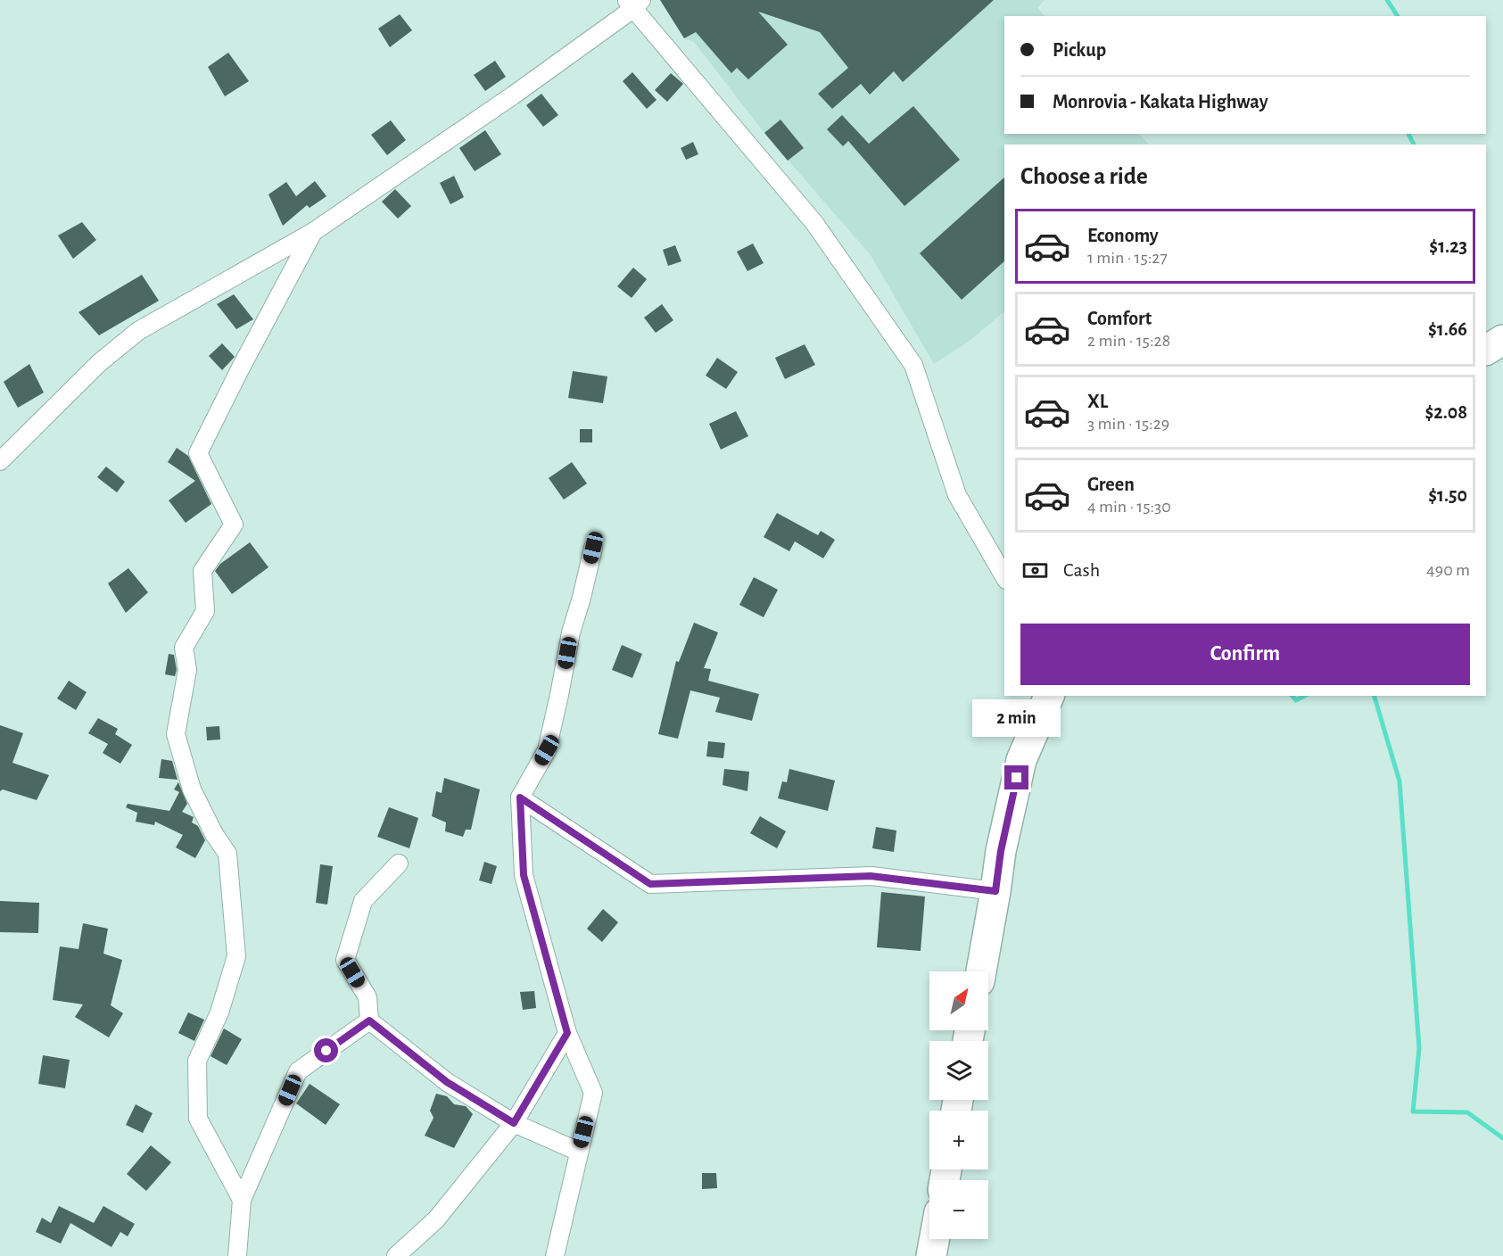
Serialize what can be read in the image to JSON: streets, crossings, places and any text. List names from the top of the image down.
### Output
{
  "north": "top right",
  "page": {
    "banner": ["Pickup", "Monrovia - Kakata Highway"],
    "heading": "Choose a ride",
    "list": [
      {
        "name": "Economy",
        "note": "1 min · 15:27",
        "value": "$1.23"
      },
      {
        "name": "Comfort",
        "note": "2 min · 15:28",
        "value": "$1.66"
      },
      {
        "name": "XL",
        "note": "3 min · 15:29",
        "value": "$2.08"
      },
      {
        "name": "Green",
        "note": "4 min · 15:30",
        "value": "$1.50"
      }
    ],
    "pay": ["Cash", "490 m"],
    "buttons": "Confirm",
    "bubble": "2 min",
    "map_buttons": ["+", "−"]
  }
}
